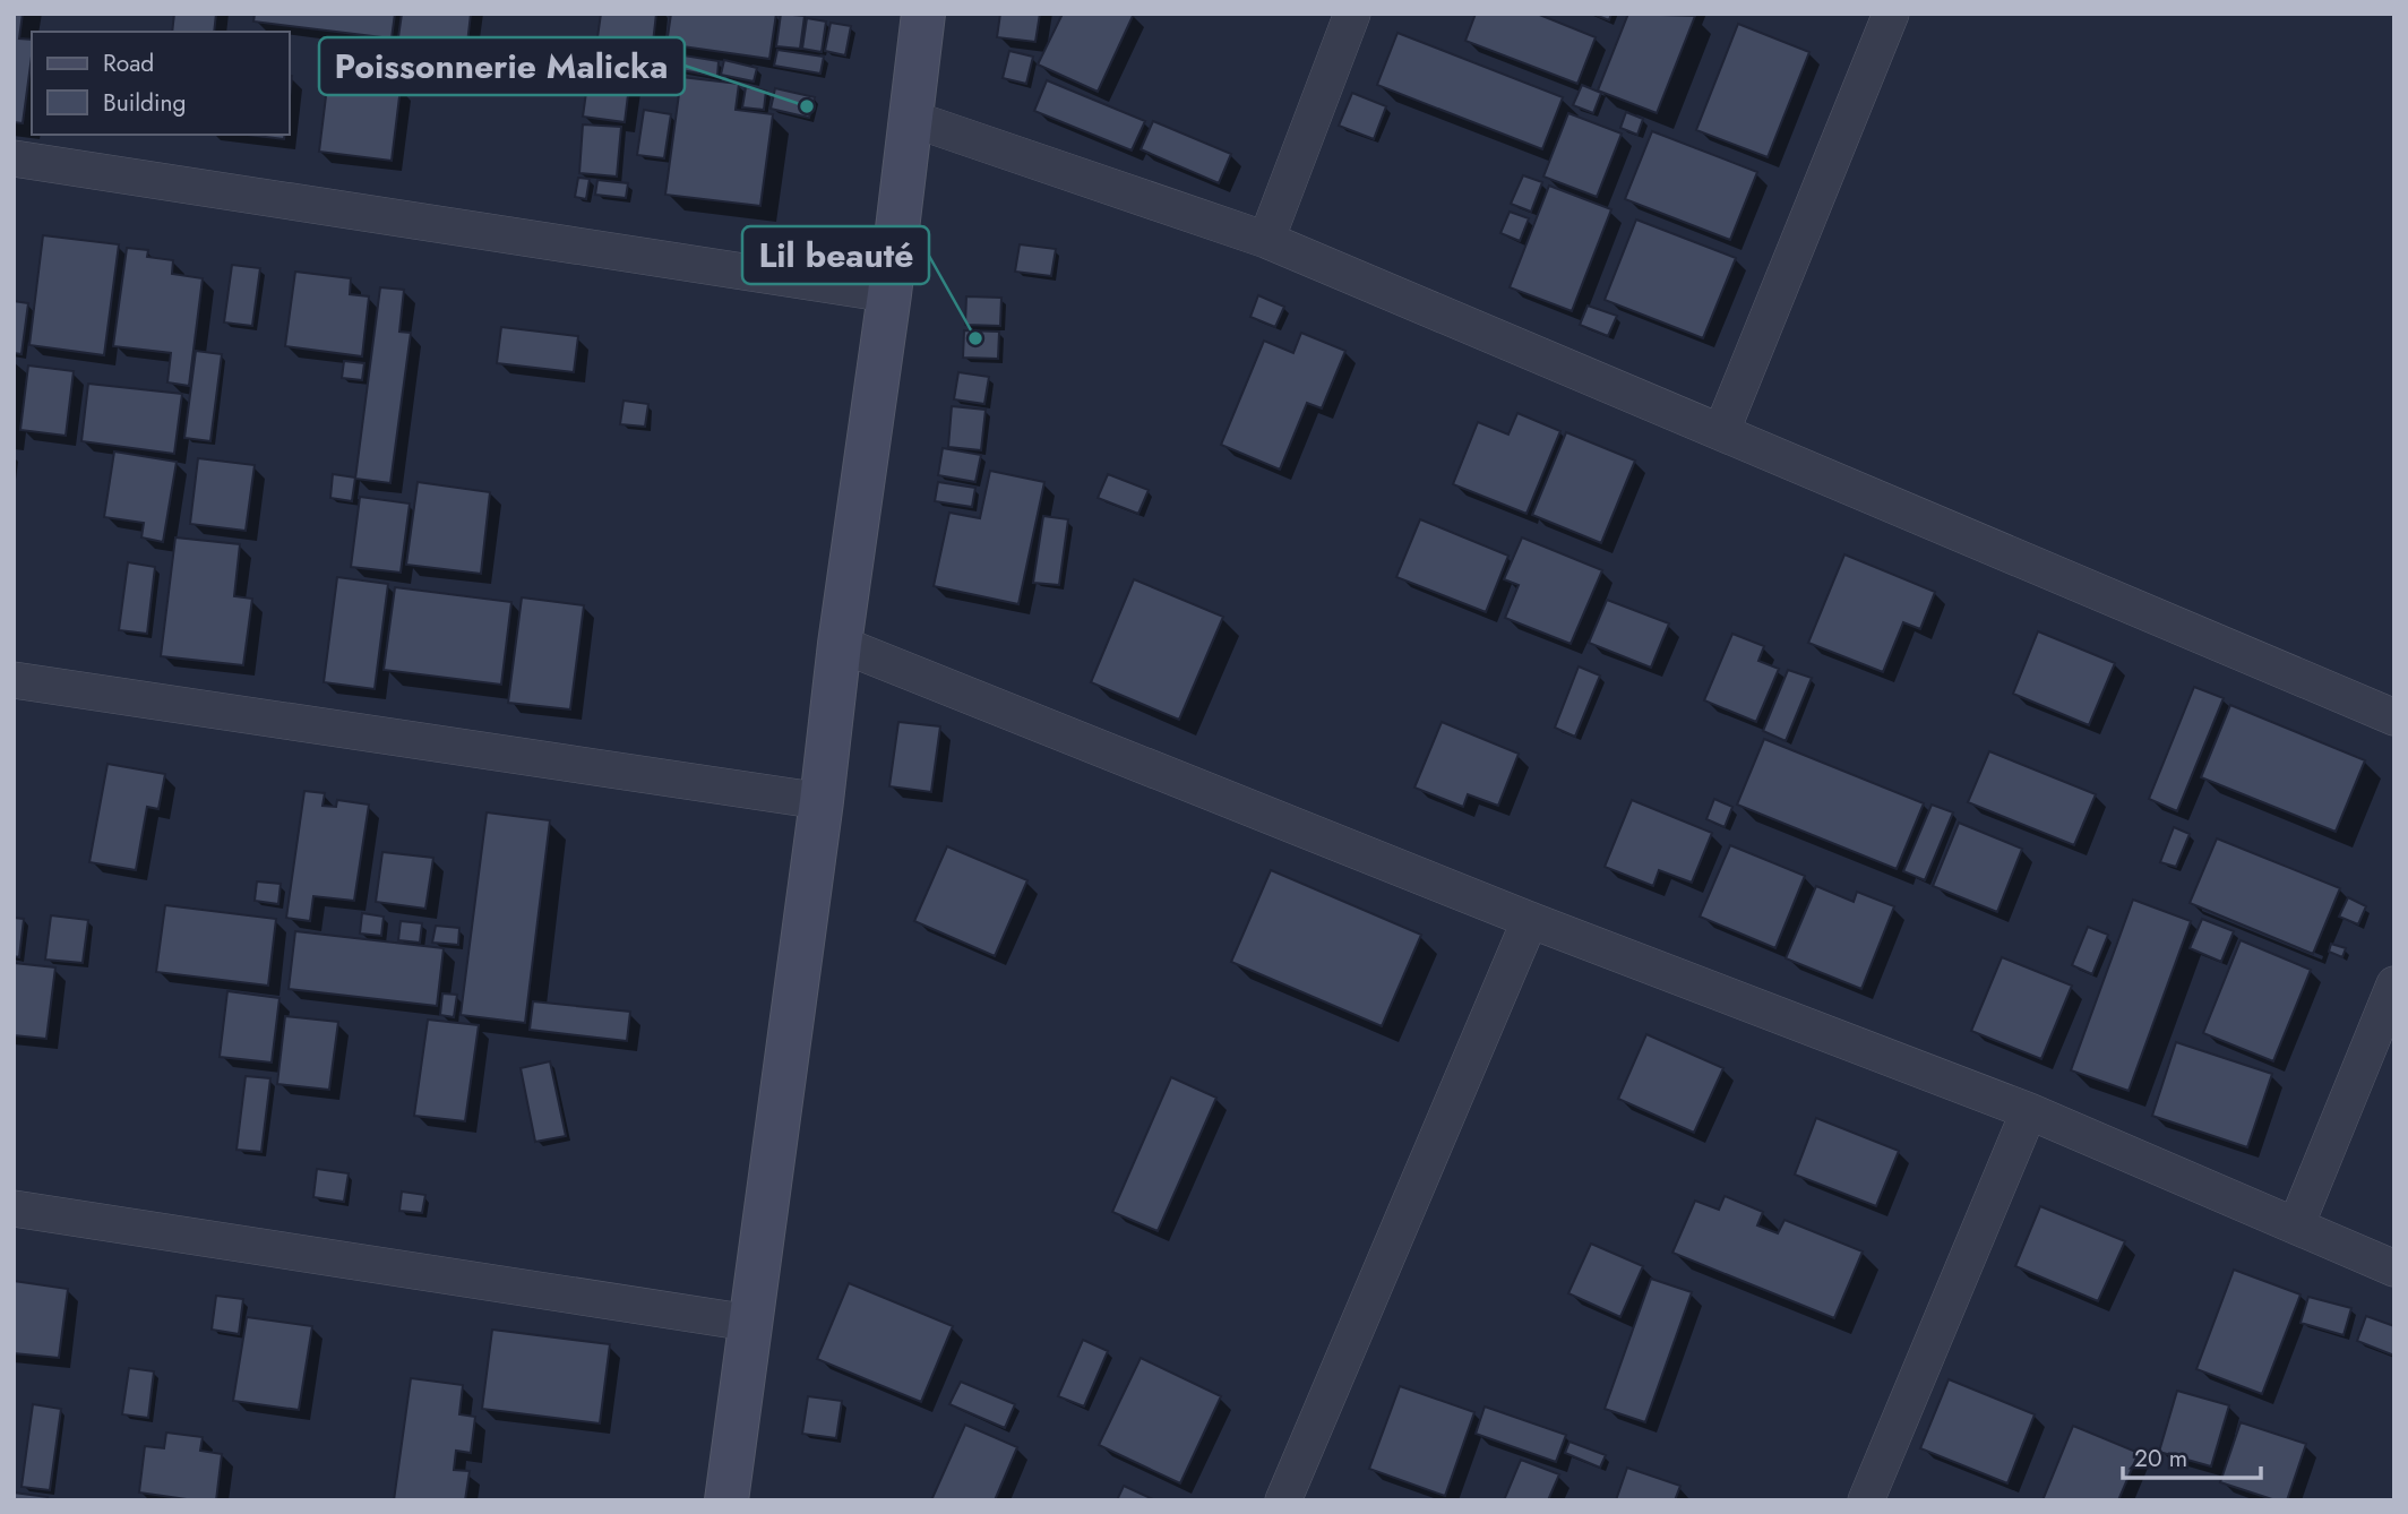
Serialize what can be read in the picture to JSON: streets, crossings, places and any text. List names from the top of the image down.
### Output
{
  "places": ["Poissonnerie Malicka", "Lil beauté"],
  "legend": ["Road", "Building"],
  "scale_bar": "20 m"
}
